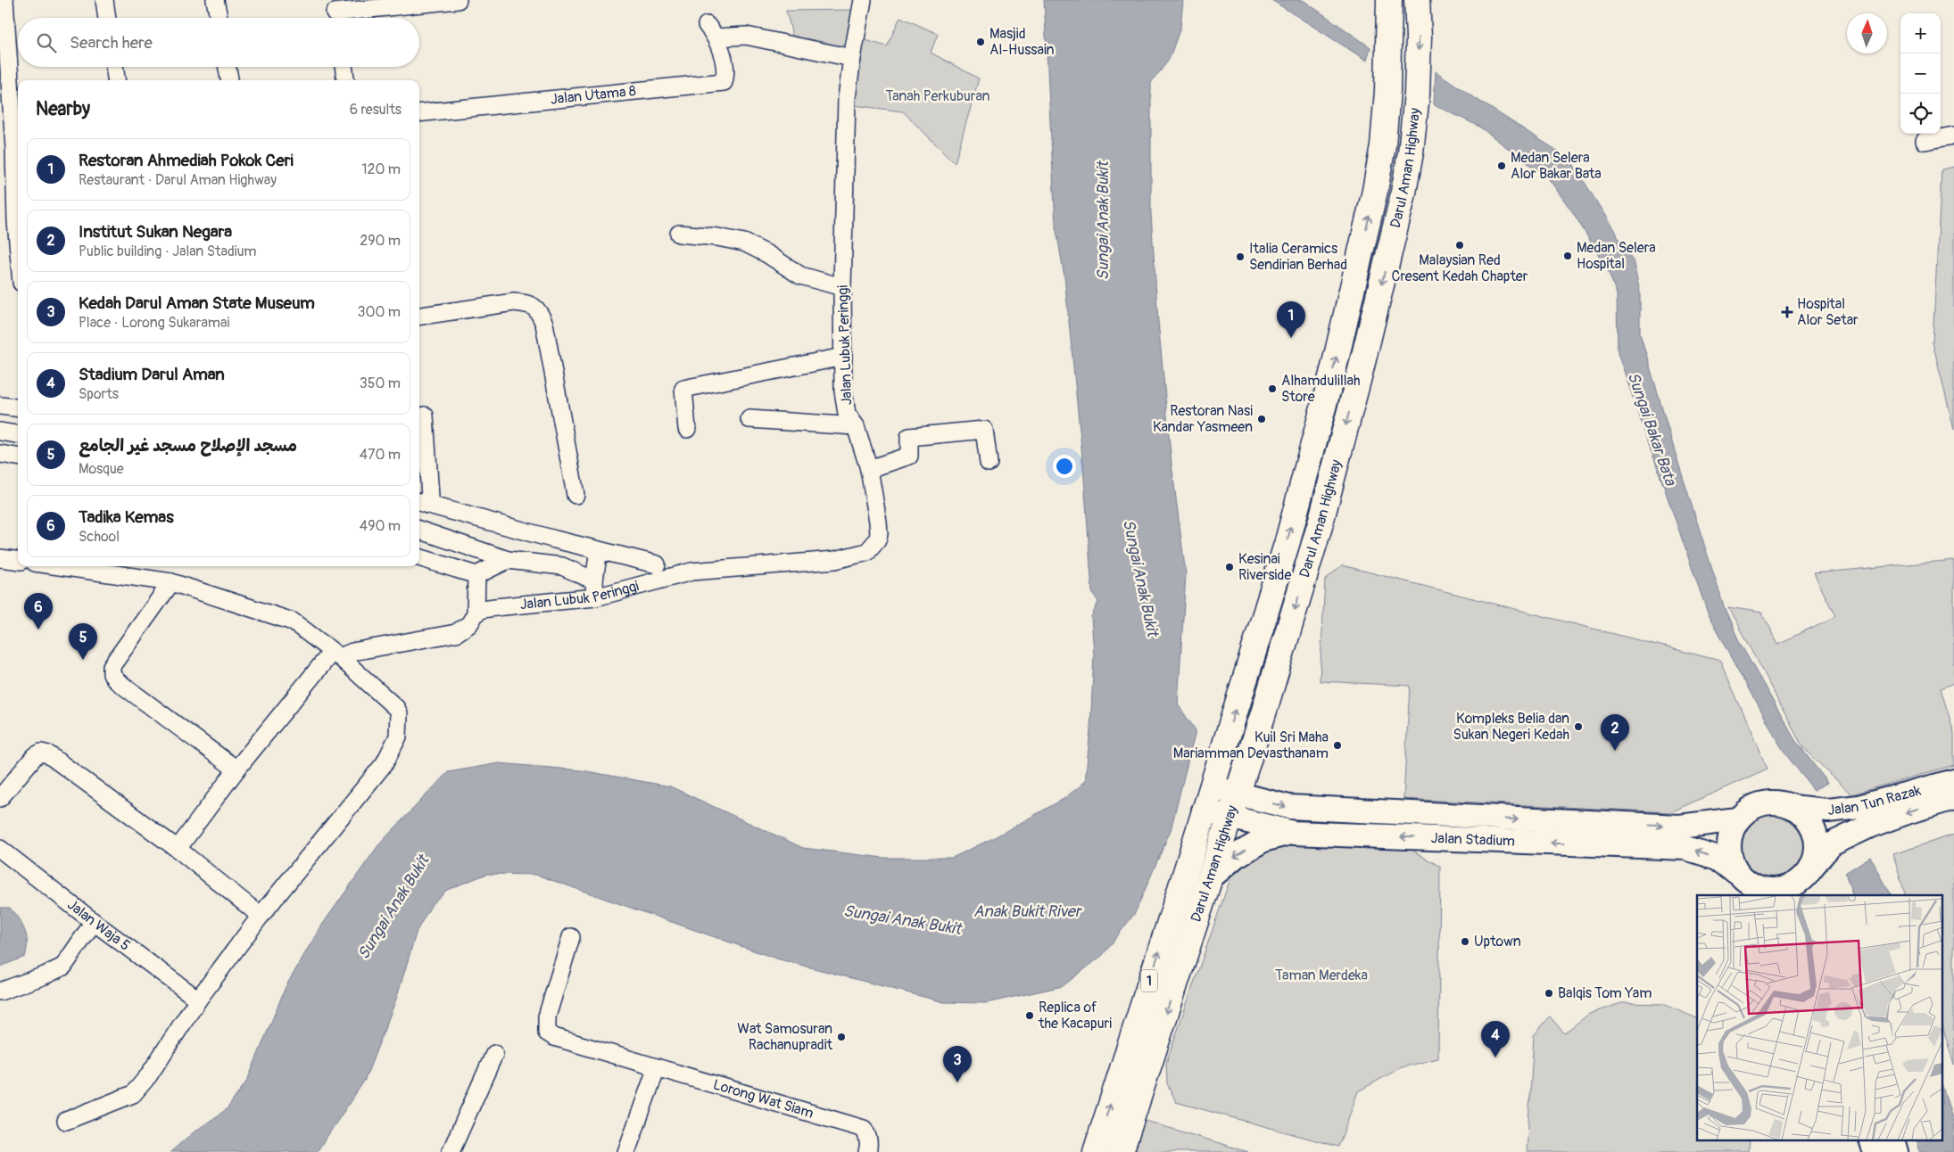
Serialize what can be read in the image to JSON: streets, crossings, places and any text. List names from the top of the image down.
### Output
{
  "streets": {
    "main road": [
      "Darul Aman Highway",
      "Jalan Tun Razak",
      "Jalan Stadium",
      "1"
    ],
    "street": [
      "Jalan Utama 8",
      "Jalan Lubuk Peringgi",
      "Jalan Waja 5",
      "Lorong Wat Siam"
    ]
  },
  "crossings": [
    ["Jalan Utama 8", "Jalan Lubuk Peringgi"],
    ["Darul Aman Highway", "Jalan Stadium"],
    ["Jalan Tun Razak", "Jalan Stadium"]
  ],
  "water": ["Sungai Anak Bukit", "Sungai Bakar Bata", "Anak Bukit River"],
  "parks": ["Tanah Perkuburan", "Taman Merdeka"],
  "places": {
    "other": [
      "Masjid Al-Hussain",
      "Medan Selera Alor Bakar Bata",
      "Malaysian Red Cresent Kedah Chapter",
      "Medan Selera Hospital",
      "Italia Ceramics Sendirian Berhad",
      "Alhamdulillah Store",
      "Restoran Nasi Kandar Yasmeen",
      "Kesinai Riverside",
      "Kompleks Belia dan Sukan Negeri Kedah",
      "Kuil Sri Maha Mariamman Devasthanam",
      "Uptown",
      "Balqis Tom Yam",
      "Replica of the Kacapuri",
      "Wat Samosuran Rachanupradit"
    ],
    "health": ["Hospital Alor Setar"]
  },
  "north": "top",
  "page": {
    "map_buttons": ["+", "−"],
    "search": "Search here",
    "heading": ["Nearby", "6 results"],
    "list": [
      {
        "mark": "1",
        "name": "Restoran Ahmediah Pokok Ceri",
        "note": "Restaurant · Darul Aman Highway",
        "value": "120 m"
      },
      {
        "mark": "2",
        "name": "Institut Sukan Negara",
        "note": "Public building · Jalan Stadium",
        "value": "290 m"
      },
      {
        "mark": "3",
        "name": "Kedah Darul Aman State Museum",
        "note": "Place · Lorong Sukaramai",
        "value": "300 m"
      },
      {
        "mark": "4",
        "name": "Stadium Darul Aman",
        "note": "Sports",
        "value": "350 m"
      },
      {
        "mark": "5",
        "name": "مسجد الإصلاح مسجد غير الجامع",
        "note": "Mosque",
        "value": "470 m"
      },
      {
        "mark": "6",
        "name": "Tadika Kemas",
        "note": "School",
        "value": "490 m"
      }
    ],
    "pins": [
      "1",
      "6",
      "5",
      "2",
      "4",
      "3"
    ]
  }
}
